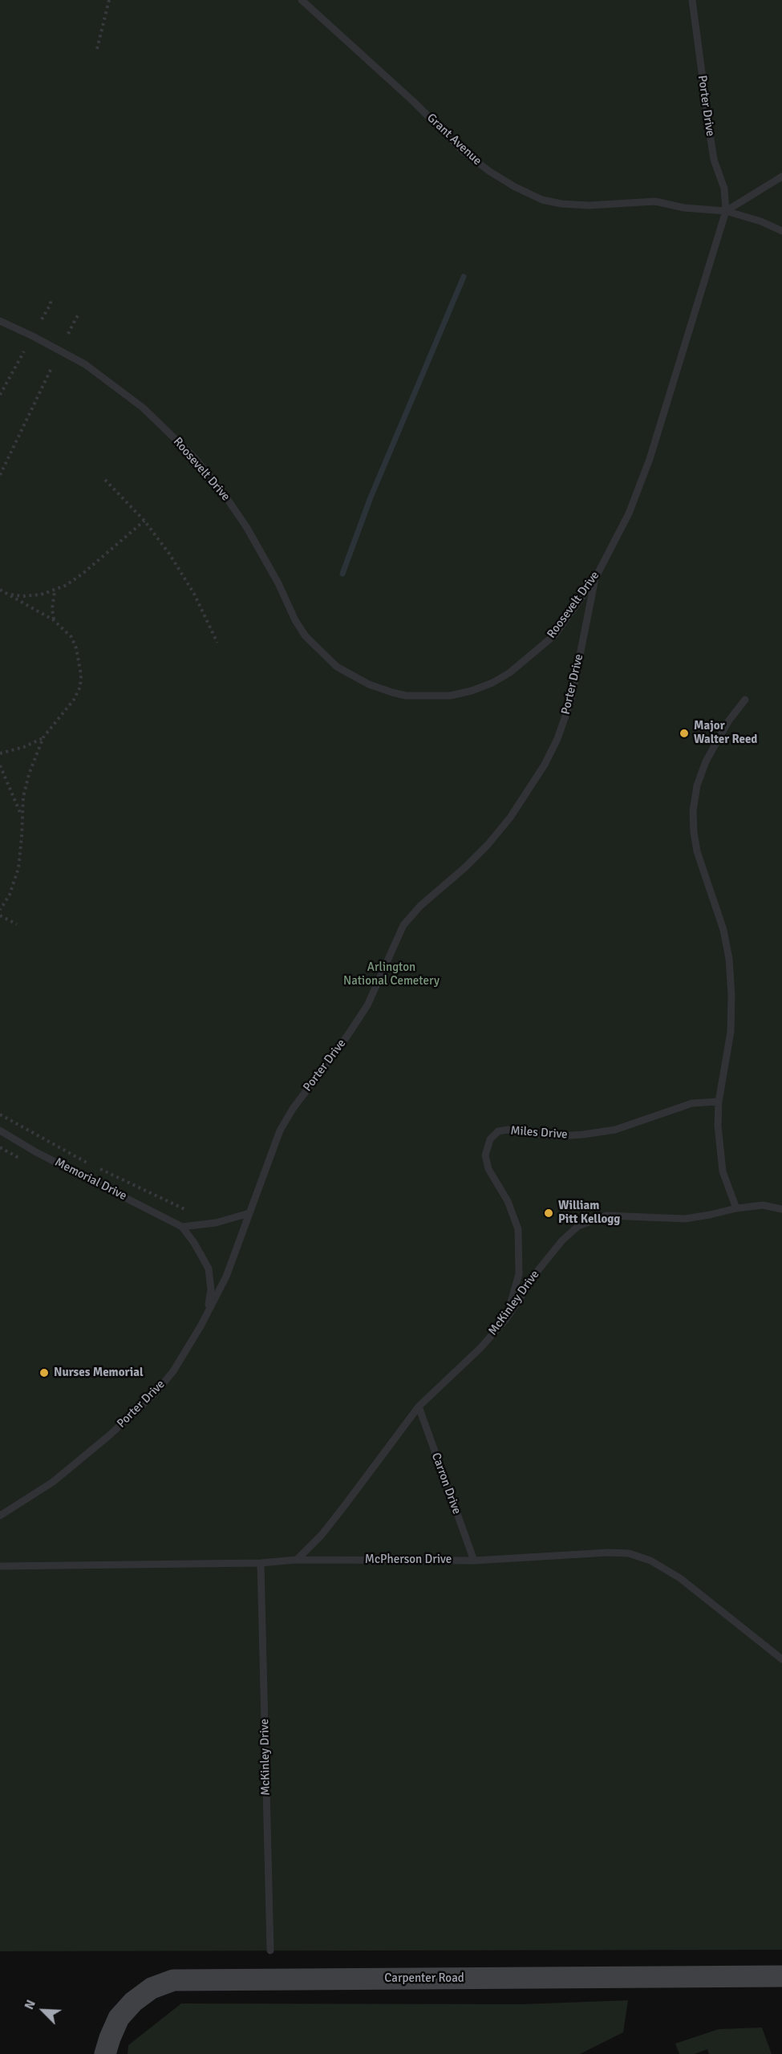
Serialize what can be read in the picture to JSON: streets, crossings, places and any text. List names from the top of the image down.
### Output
{
  "streets": {
    "street": ["Carpenter Road"],
    "lane": [
      "Porter Drive",
      "Grant Avenue",
      "Roosevelt Drive",
      "Miles Drive",
      "Memorial Drive",
      "McKinley Drive",
      "Carron Drive",
      "McPherson Drive"
    ]
  },
  "crossings": [
    ["Porter Drive", "Grant Avenue"],
    ["Porter Drive", "Roosevelt Drive"],
    ["Porter Drive", "Memorial Drive"],
    ["Grant Avenue", "Roosevelt Drive"],
    ["Miles Drive", "McKinley Drive"],
    ["McKinley Drive", "Carron Drive"],
    ["McKinley Drive", "McPherson Drive"],
    ["Carron Drive", "McPherson Drive"]
  ],
  "parks": ["Arlington National Cemetery"],
  "places": ["Major Walter Reed", "William Pitt Kellogg", "Nurses Memorial"],
  "north": "top left"
}
